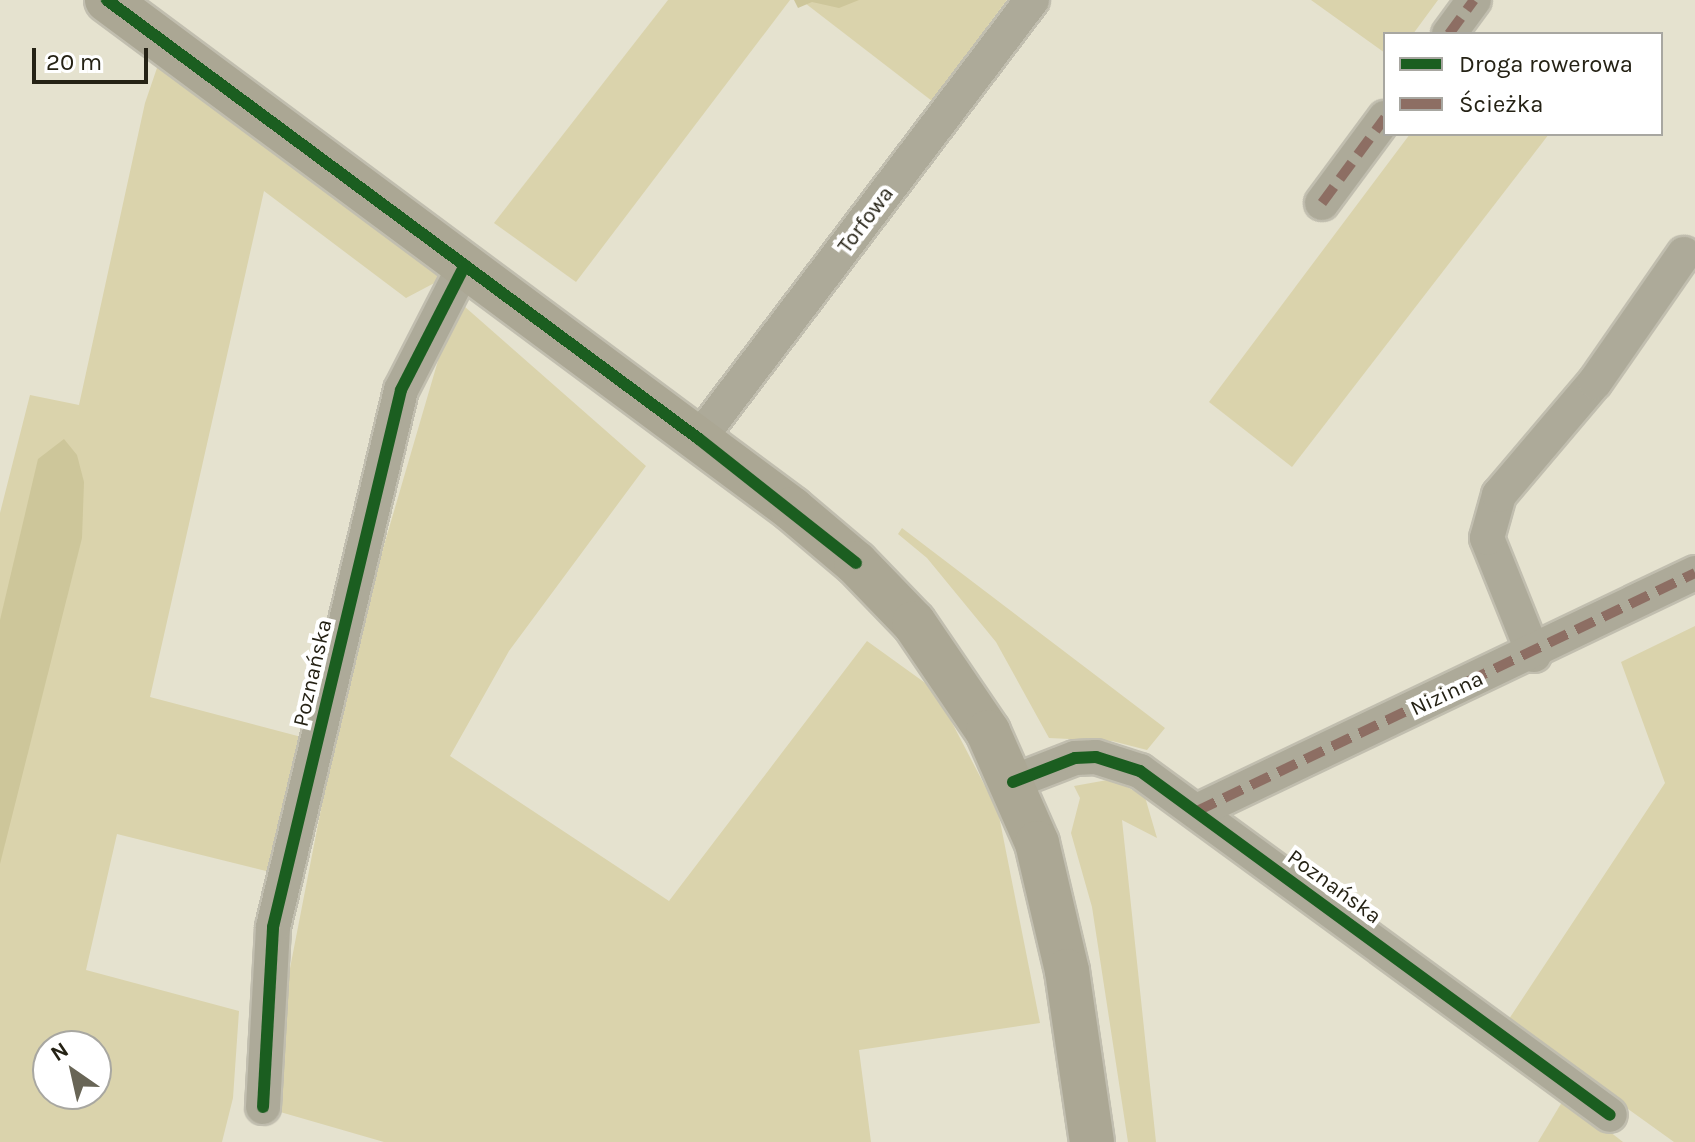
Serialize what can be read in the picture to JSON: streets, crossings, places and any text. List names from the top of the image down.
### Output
{
  "streets": {
    "street": ["Torfowa", "Poznańska", "Nizinna"]
  },
  "crossings": [
    ["Poznańska", "Nizinna"]
  ],
  "legend": ["Droga rowerowa", "Ścieżka"],
  "scale_bar": "20 m",
  "north": "top left"
}
